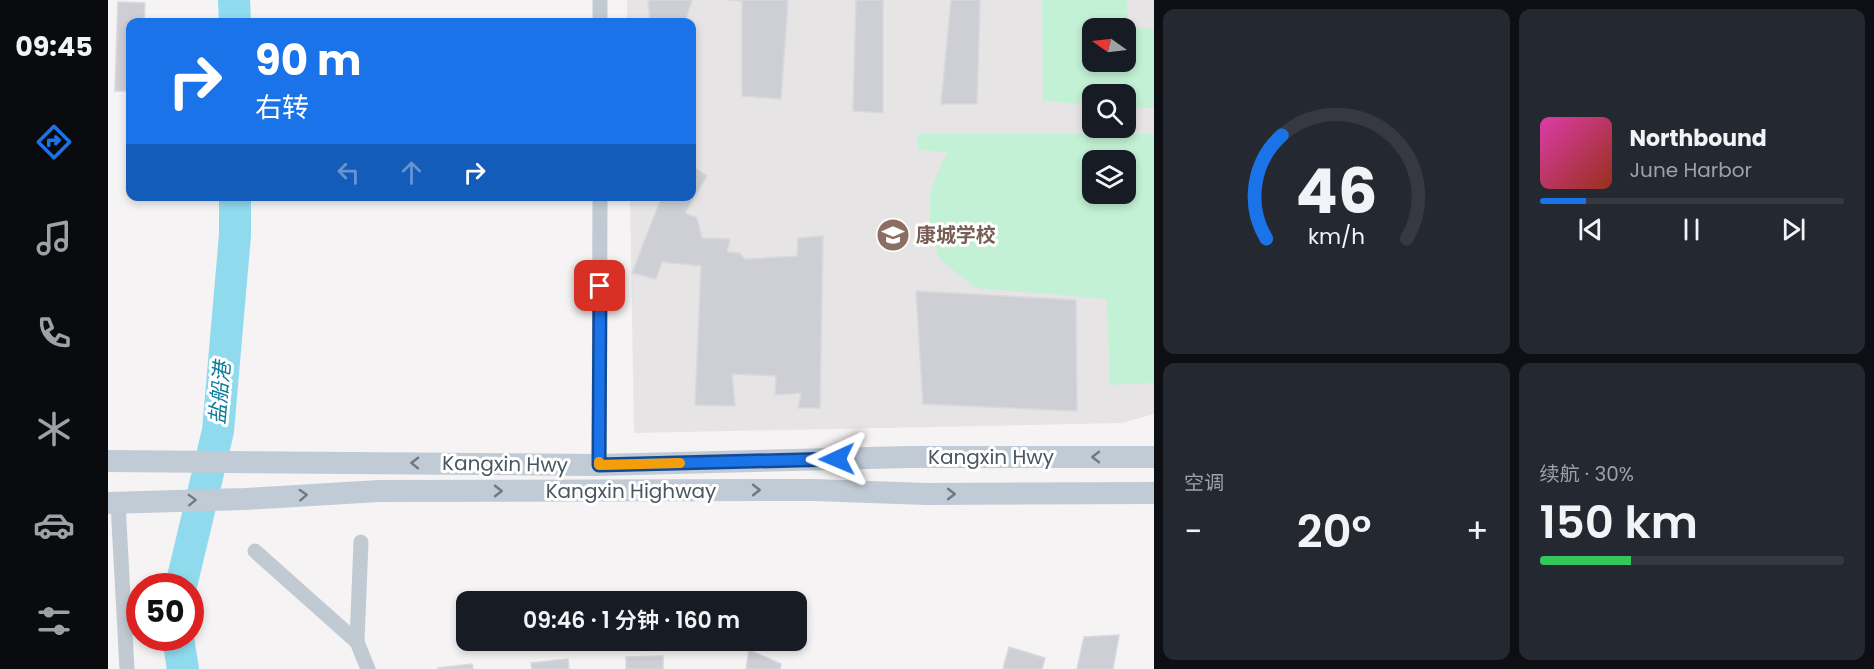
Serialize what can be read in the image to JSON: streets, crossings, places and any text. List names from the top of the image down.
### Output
{
  "streets": {
    "main road": ["Kangxin Hwy", "Kangxin Highway"]
  },
  "one_way": ["Kangxin Hwy", "Kangxin Highway"],
  "water": ["盐船港"],
  "places": {
    "school or university": ["康城学校"]
  },
  "north": "left",
  "page": {
    "tabs": "09:45",
    "turn": ["90 m", "右转"],
    "song": ["Northbound", "June Harbor"],
    "tile": [
      "空调",
      ["续航 · 30%", "150 km"]
    ],
    "heat": ["−", "20°", "+"],
    "limit": "50",
    "trip": "09:46 · 1 分钟 · 160 m",
    "gauge": ["46", "km/h"]
  }
}
